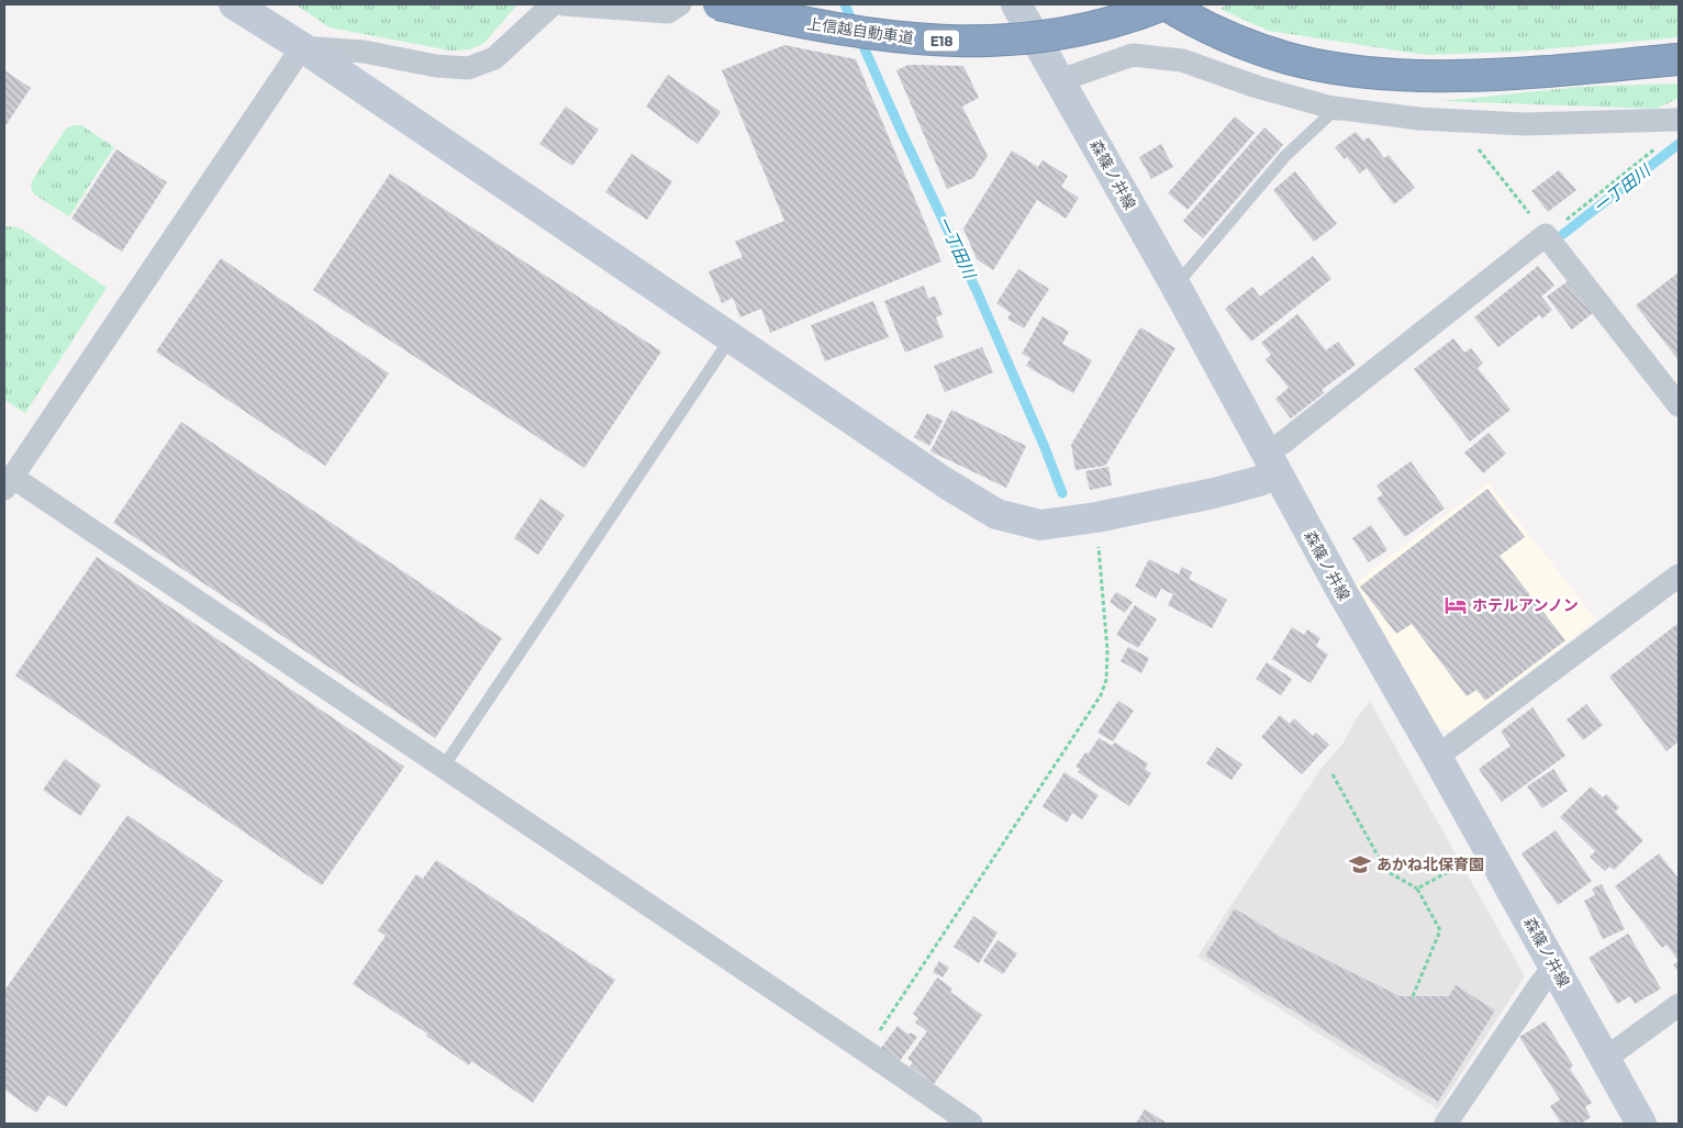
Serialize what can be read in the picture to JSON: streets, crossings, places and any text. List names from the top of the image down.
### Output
{
  "streets": {
    "highway": ["上信越自動車道", "E18"],
    "main road": ["森篠ノ井線"]
  },
  "water": ["一丁田川"],
  "places": {
    "hotel": ["ホテルアンノン"],
    "school or university": ["あかね北保育園"]
  }
}
